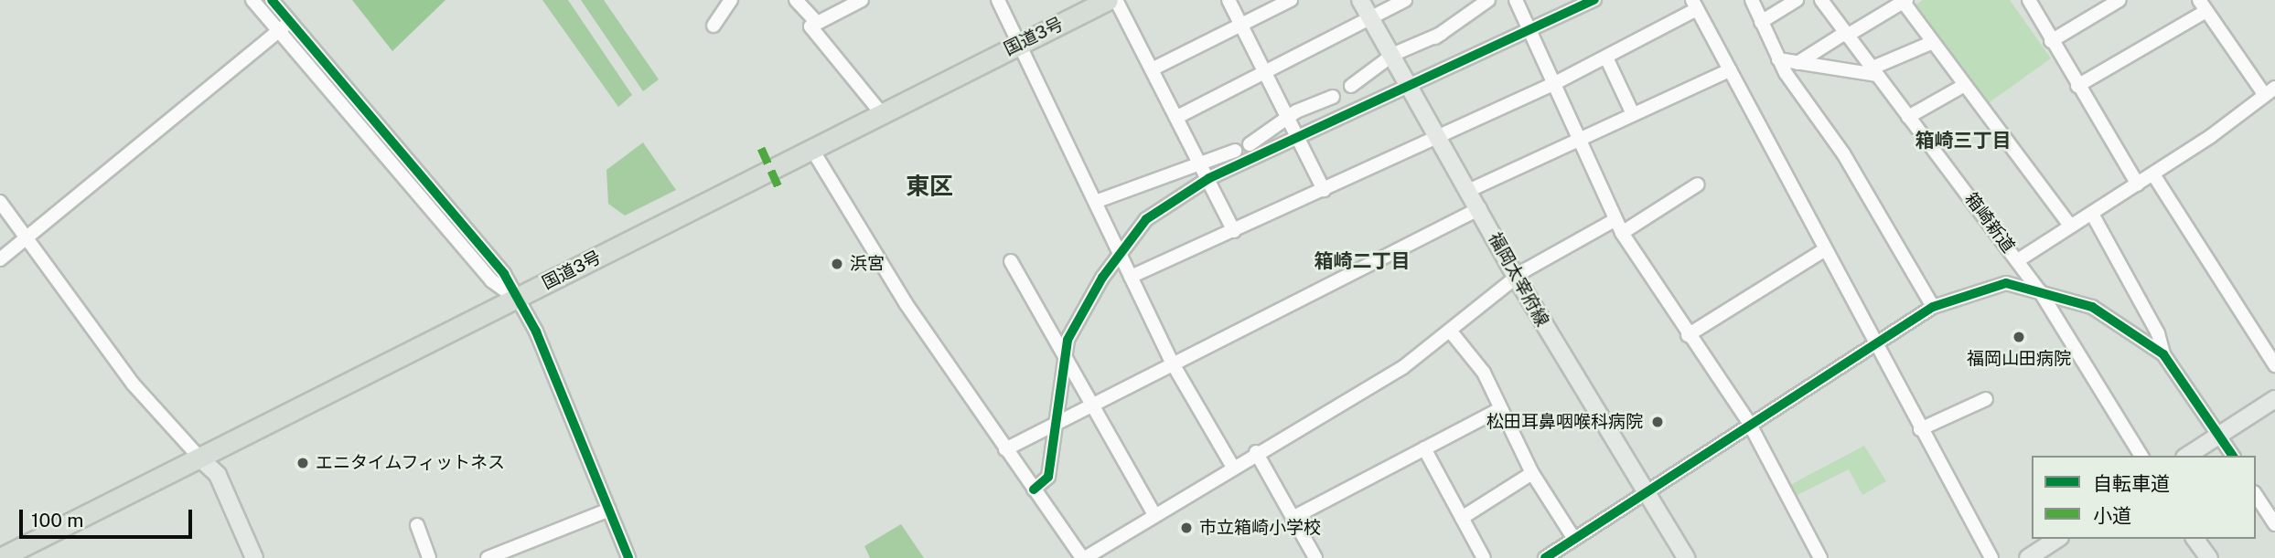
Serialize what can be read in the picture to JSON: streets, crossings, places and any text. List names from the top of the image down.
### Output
{
  "streets": {
    "highway": ["国道3号"],
    "main road": ["福岡太宰府線"],
    "street": ["箱崎新道"]
  },
  "districts": ["箱崎三丁目", "東区", "箱崎二丁目"],
  "places": [
    "浜宮",
    "福岡山田病院",
    "松田耳鼻咽喉科病院",
    "エニタイムフィットネス",
    "市立箱崎小学校"
  ],
  "legend": ["自転車道", "小道"],
  "scale_bar": "100 m"
}
